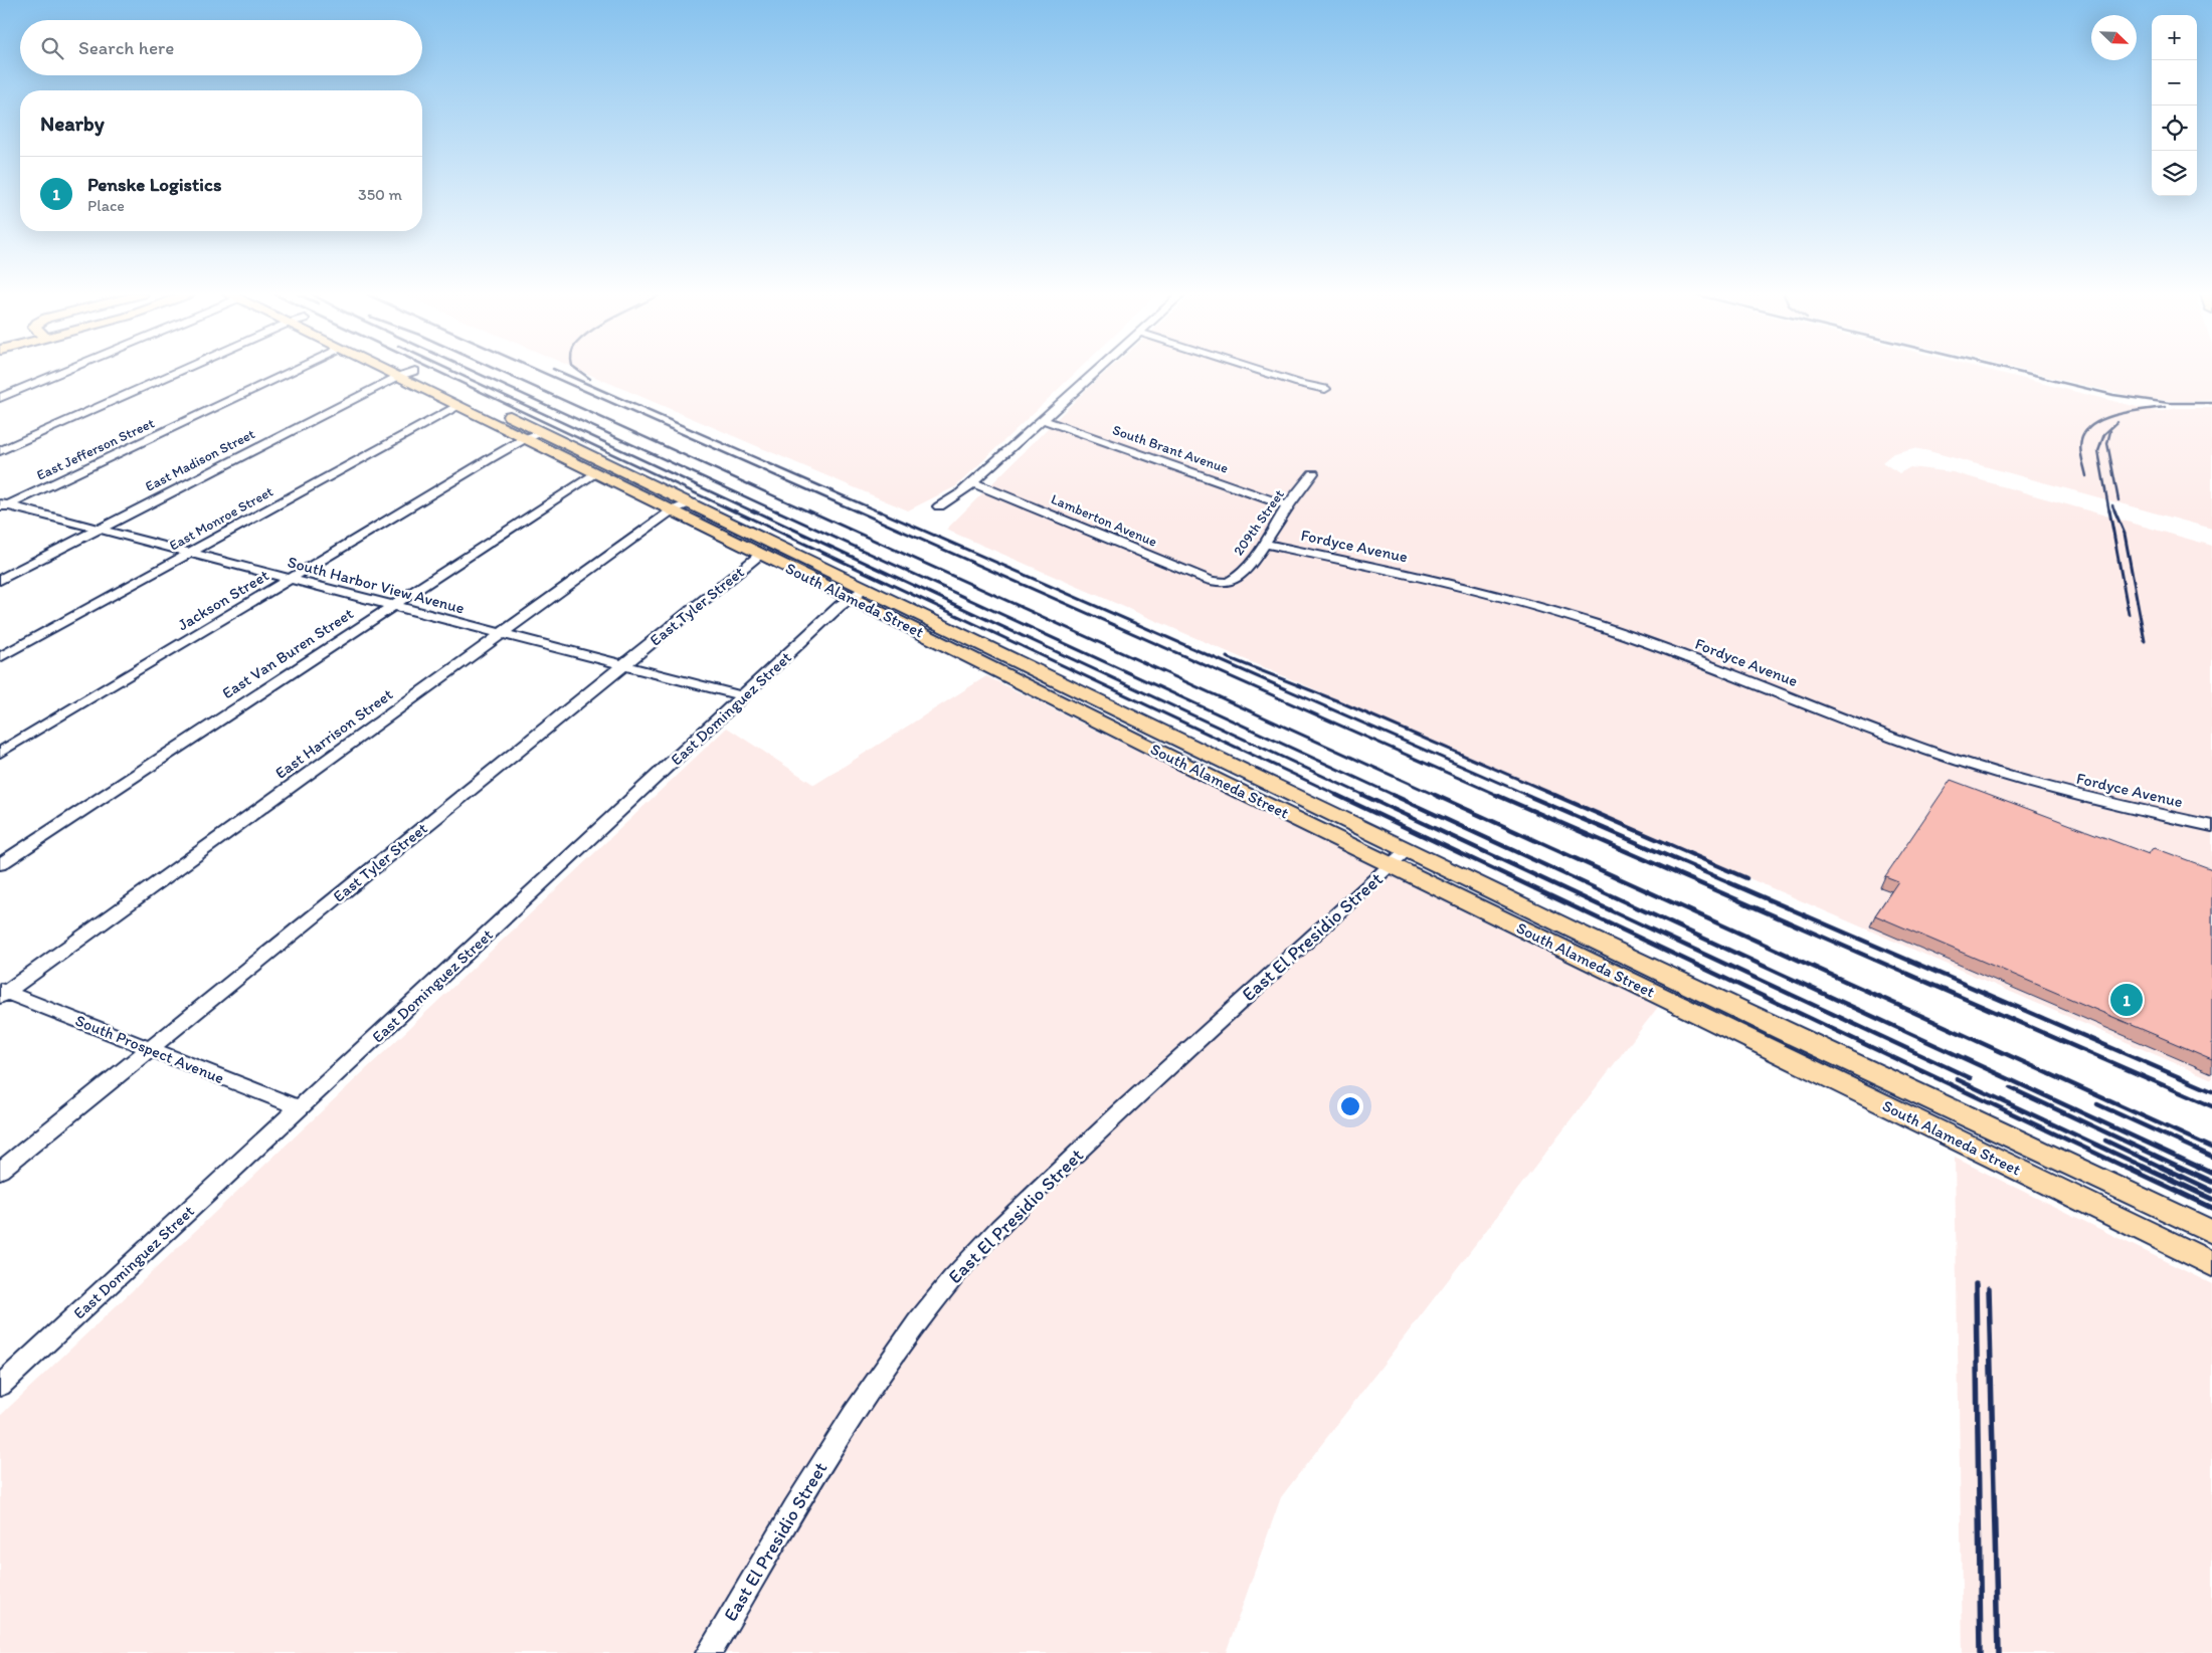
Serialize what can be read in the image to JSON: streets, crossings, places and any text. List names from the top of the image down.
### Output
{
  "streets": {
    "main road": ["South Alameda Street"],
    "street": [
      "East Jefferson Street",
      "South Brant Avenue",
      "East Madison Street",
      "East Monroe Street",
      "Lamberton Avenue",
      "209th Street",
      "Fordyce Avenue",
      "South Harbor View Avenue",
      "Jackson Street",
      "East Tyler Street",
      "East Van Buren Street",
      "East Dominguez Street",
      "East Harrison Street",
      "East El Presidio Street",
      "South Prospect Avenue"
    ]
  },
  "crossings": [
    ["East Jefferson Street", "South Harbor View Avenue"],
    ["South Brant Avenue", "209th Street"],
    ["East Madison Street", "South Harbor View Avenue"],
    ["East Madison Street", "South Alameda Street"],
    ["East Monroe Street", "South Harbor View Avenue"],
    ["East Monroe Street", "South Alameda Street"],
    ["Lamberton Avenue", "209th Street"],
    ["209th Street", "Fordyce Avenue"],
    ["South Harbor View Avenue", "Jackson Street"],
    ["South Harbor View Avenue", "East Tyler Street"],
    ["South Harbor View Avenue", "East Van Buren Street"],
    ["South Harbor View Avenue", "East Dominguez Street"],
    ["South Harbor View Avenue", "East Harrison Street"],
    ["Jackson Street", "South Alameda Street"],
    ["South Alameda Street", "East Tyler Street"],
    ["South Alameda Street", "East Van Buren Street"],
    ["South Alameda Street", "East Dominguez Street"],
    ["South Alameda Street", "East Harrison Street"],
    ["South Alameda Street", "East El Presidio Street"],
    ["East Tyler Street", "South Prospect Avenue"],
    ["East Dominguez Street", "South Prospect Avenue"],
    ["East Harrison Street", "South Prospect Avenue"]
  ],
  "north": "bottom right",
  "page": {
    "map_buttons": ["+", "−"],
    "search": "Search here",
    "heading": "Nearby",
    "list": [
      {
        "mark": "1",
        "name": "Penske Logistics",
        "note": "Place",
        "value": "350 m"
      }
    ],
    "pins": "1"
  }
}
